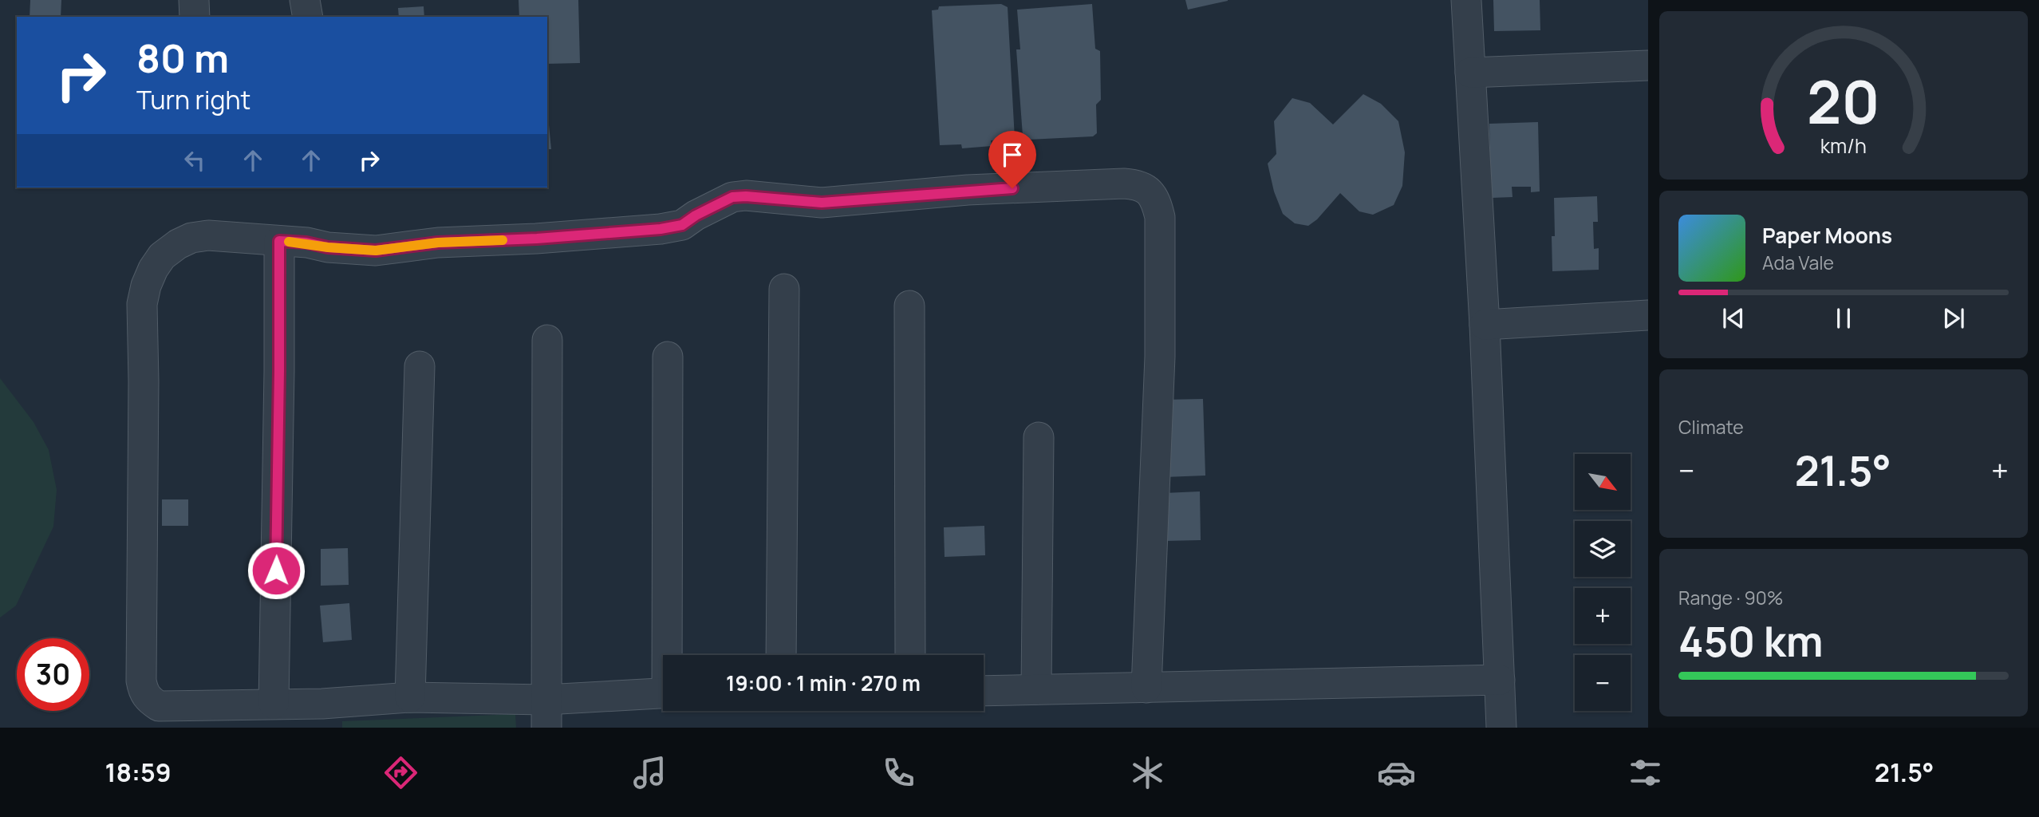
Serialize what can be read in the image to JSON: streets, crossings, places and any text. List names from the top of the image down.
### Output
{
  "north": "bottom right",
  "page": {
    "turn": ["80 m", "Turn right"],
    "song": ["Paper Moons", "Ada Vale"],
    "tile": [
      "Climate",
      ["Range · 90%", "450 km"]
    ],
    "heat": ["−", "21.5°", "+"],
    "map_buttons": ["+", "−"],
    "limit": "30",
    "trip": "19:00 · 1 min · 270 m",
    "tabs": ["18:59", "21.5°"],
    "gauge": ["20", "km/h"]
  }
}
